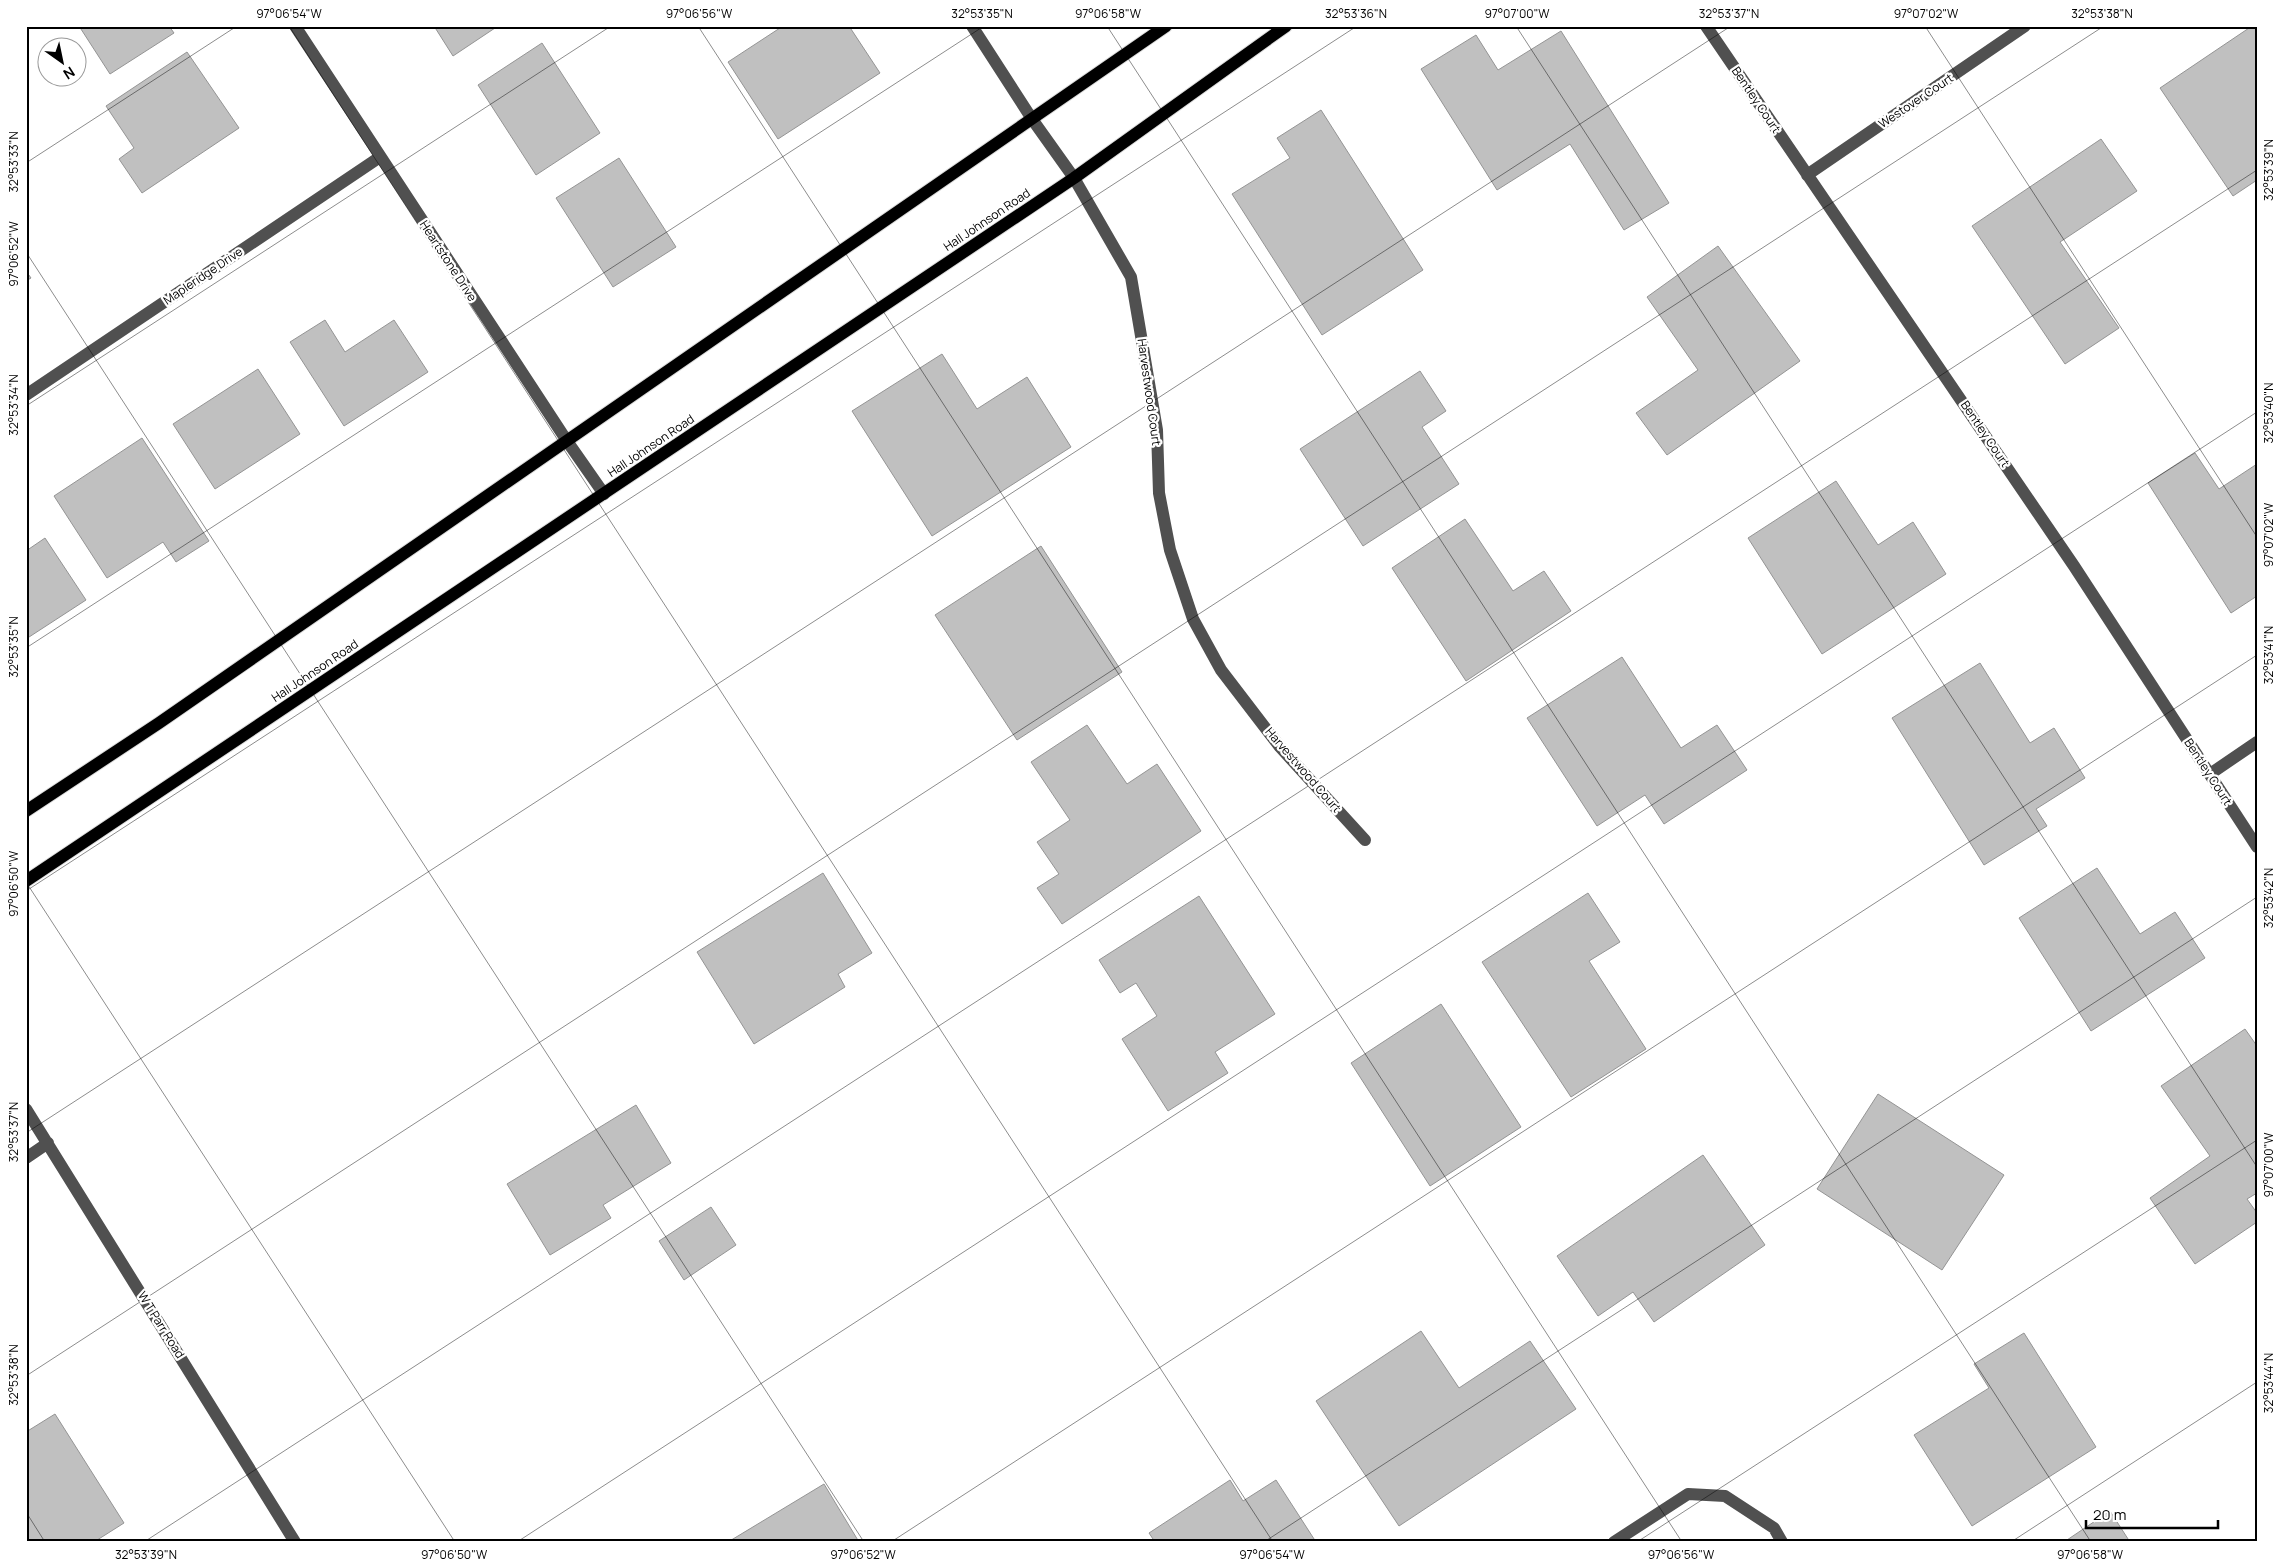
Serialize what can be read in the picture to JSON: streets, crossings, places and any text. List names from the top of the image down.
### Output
{
  "streets": {
    "main road": ["Hall Johnson Road"],
    "street": [
      "Bentley Court",
      "Westover Court",
      "Heartstone Drive",
      "Mapleridge Drive",
      "Harvestwood Court",
      "W T Parr Road"
    ]
  },
  "crossings": [
    ["Bentley Court", "Westover Court"],
    ["Hall Johnson Road", "Heartstone Drive"],
    ["Hall Johnson Road", "Harvestwood Court"],
    ["Heartstone Drive", "Mapleridge Drive"]
  ],
  "scale_bar": "20 m",
  "north": "bottom right",
  "coordinates": [
    "97°06'54\"W",
    "97°06'56\"W",
    "32°53'35\"N",
    "97°06'58\"W",
    "32°53'36\"N",
    "97°07'00\"W",
    "32°53'37\"N",
    "97°07'02\"W",
    "32°53'38\"N",
    "32°53'33\"N",
    "32°53'39\"N",
    "97°06'52\"W",
    "32°53'34\"N",
    "32°53'40\"N",
    "32°53'41\"N",
    "97°06'50\"W",
    "32°53'42\"N",
    "32°53'44\"N"
  ]
}
